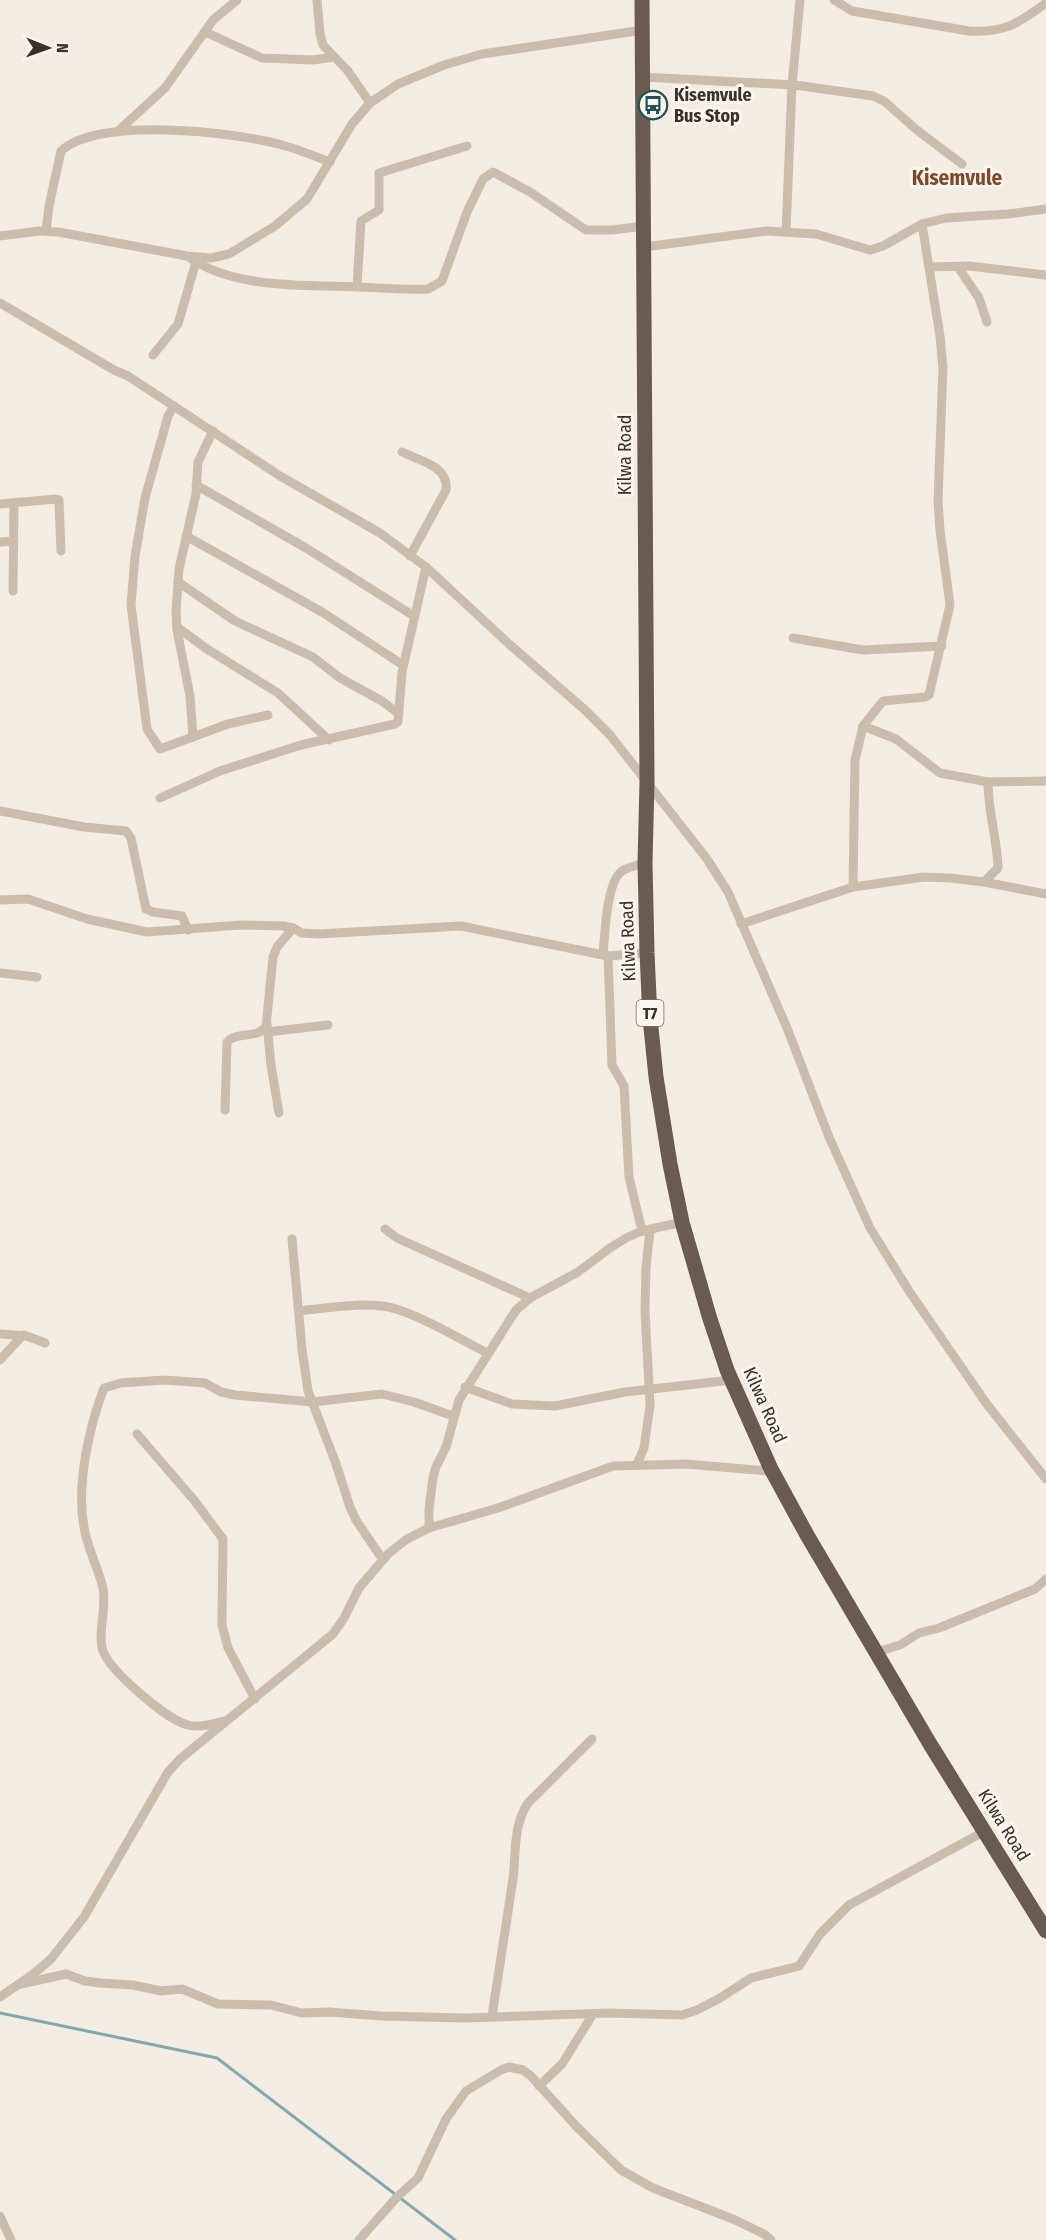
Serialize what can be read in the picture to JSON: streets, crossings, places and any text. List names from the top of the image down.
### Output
{
  "streets": {
    "highway": ["Kilwa Road", "T7"]
  },
  "districts": ["Kisemvule"],
  "places": {
    "bus stop": ["Kisemvule Bus Stop"]
  },
  "north": "right"
}
